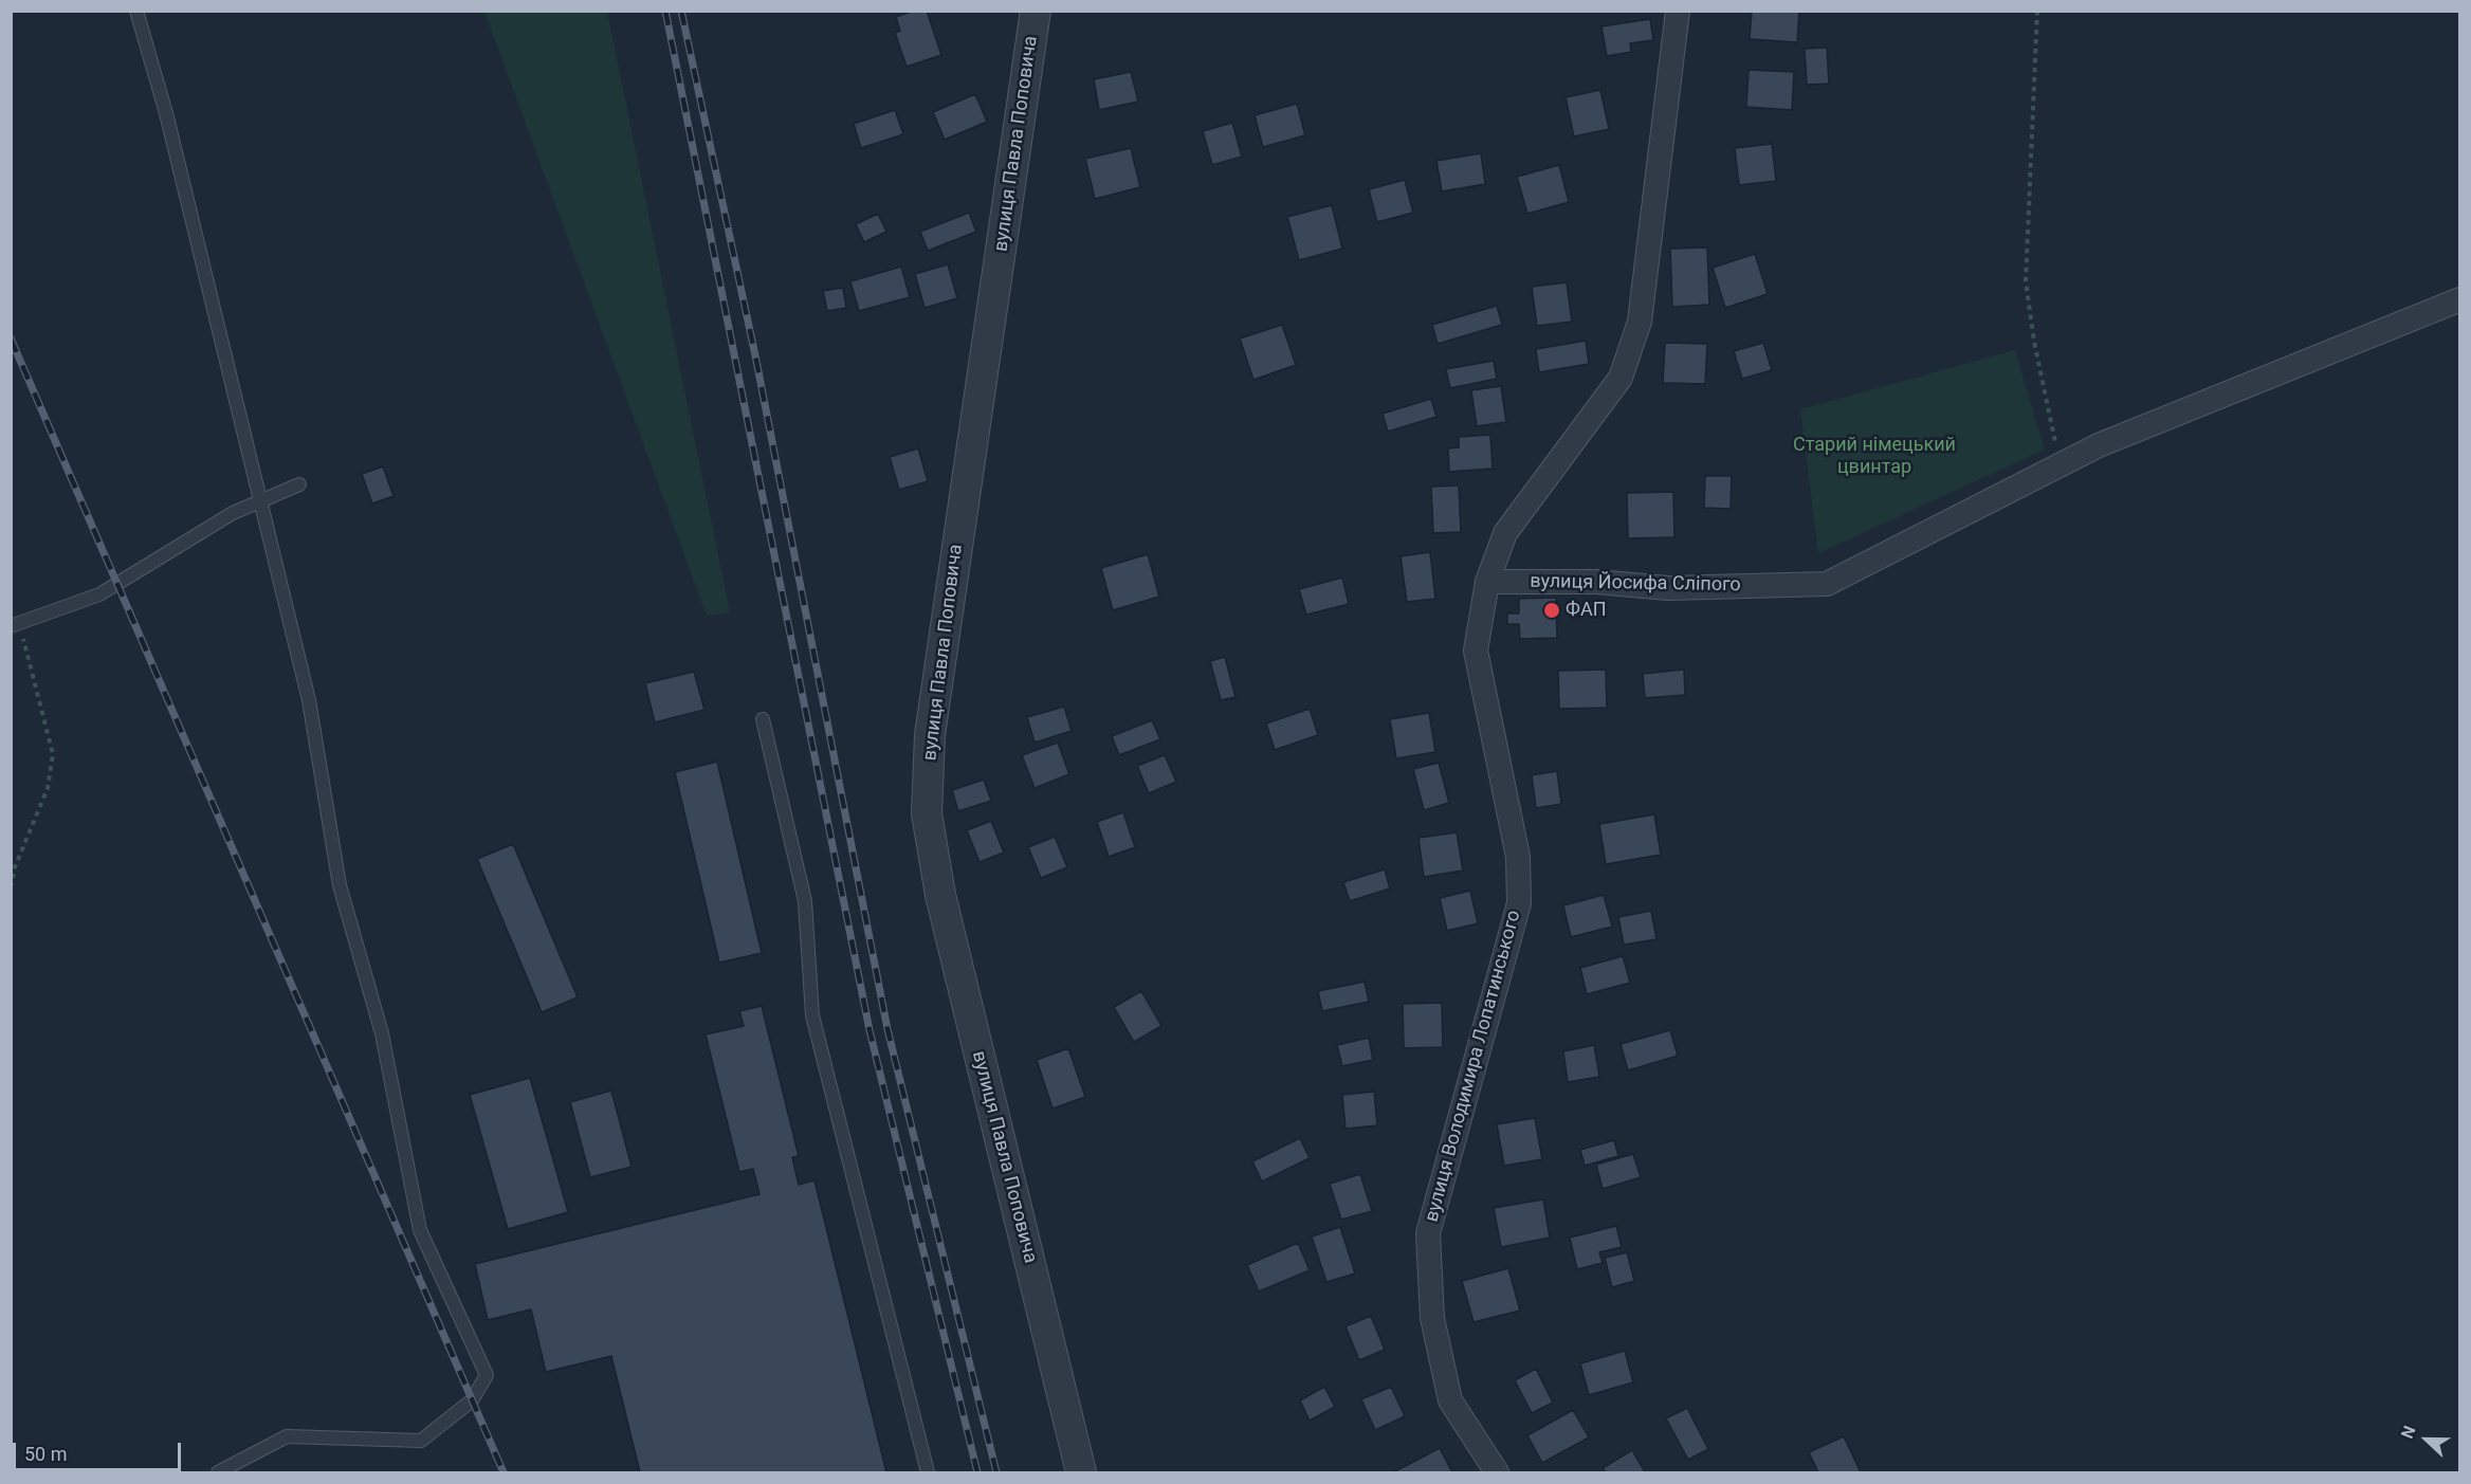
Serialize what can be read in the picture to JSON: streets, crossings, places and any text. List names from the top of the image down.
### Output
{
  "streets": {
    "street": ["вулиця Павла Поповича", "вулиця Йосифа Сліпого", "вулиця Володимира Лопатинського"]
  },
  "crossings": [
    ["вулиця Йосифа Сліпого", "вулиця Володимира Лопатинського"]
  ],
  "parks": ["Старий німецький цвинтар"],
  "places": ["ФАП"],
  "scale_bar": "50 m",
  "north": "left"
}
